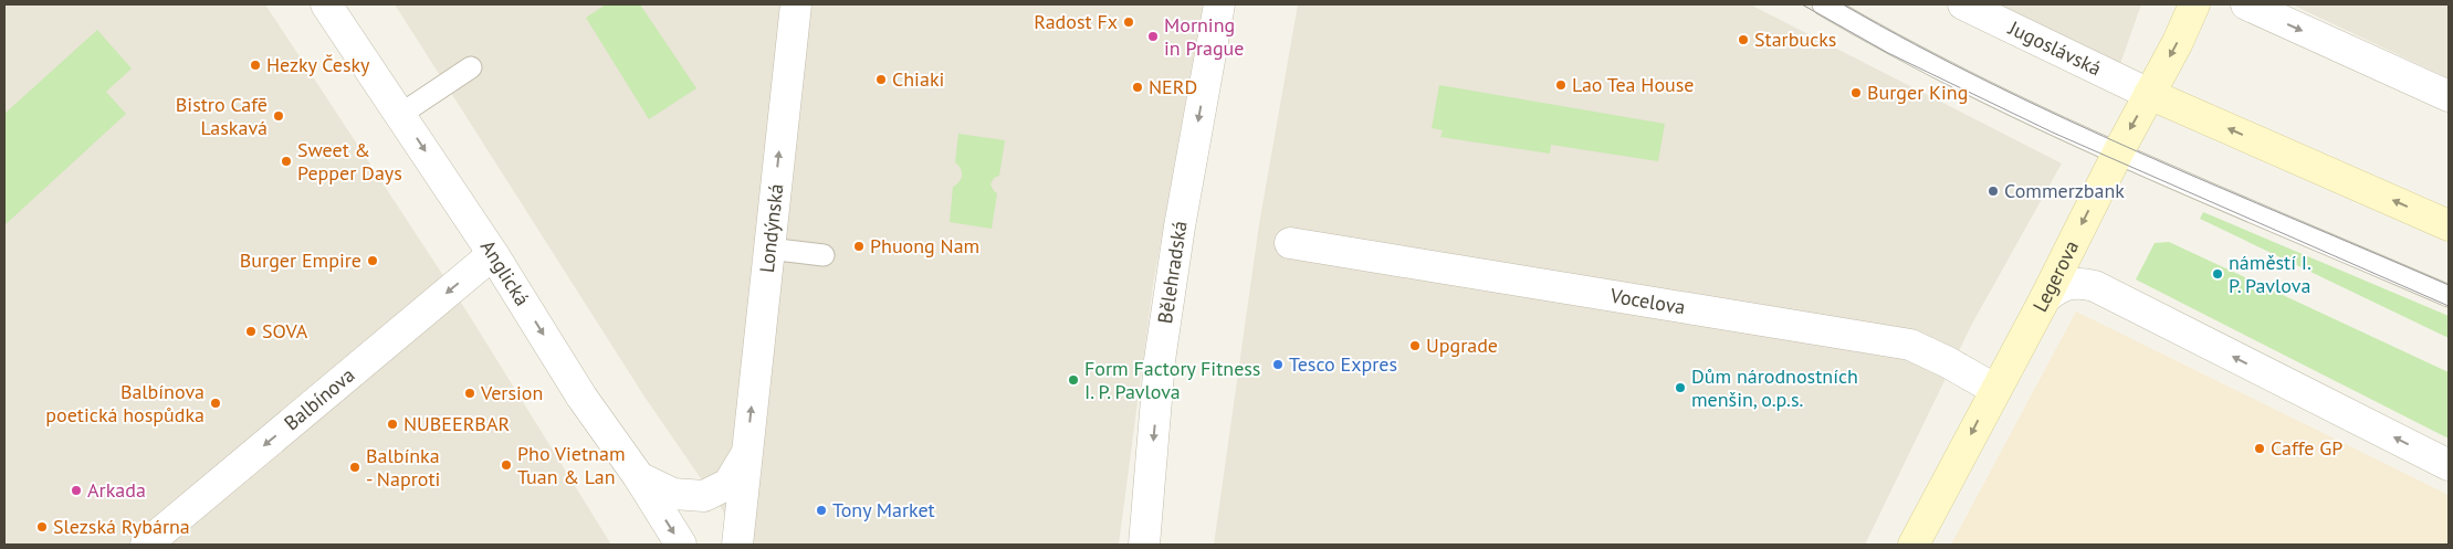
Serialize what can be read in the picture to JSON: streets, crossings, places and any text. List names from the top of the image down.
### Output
{
  "streets": {
    "main road": ["Legerova"],
    "street": [
      "Jugoslávská",
      "Londýnská",
      "Bělehradská",
      "Anglická",
      "Vocelova",
      "Balbínova"
    ]
  },
  "crossings": [
    ["Jugoslávská", "Legerova"],
    ["Londýnská", "Anglická"],
    ["Anglická", "Balbínova"],
    ["Legerova", "Vocelova"]
  ],
  "one_way": [
    "Londýnská",
    "Bělehradská",
    "Anglická",
    "Legerova",
    "Balbínova"
  ],
  "places": [
    "Radost Fx",
    "Morning in Prague",
    "Starbucks",
    "Hezky Česky",
    "Chiaki",
    "Lao Tea House",
    "NERD",
    "Burger King",
    "Bistro Cafē Laskavá",
    "Sweet & Pepper Days",
    "Commerzbank",
    "Phuong Nam",
    "Burger Empire",
    "náměstí I. P. Pavlova",
    "SOVA",
    "Upgrade",
    "Tesco Expres",
    "Form Factory Fitness I. P. Pavlova",
    "Dům národnostních menšin, o.p.s.",
    "Version",
    "Balbínova poetická hospůdka",
    "NUBEERBAR",
    "Caffe GP",
    "Pho Vietnam Tuan & Lan",
    "Balbínka - Naproti",
    "Arkada",
    "Tony Market",
    "Slezská Rybárna"
  ]
}
